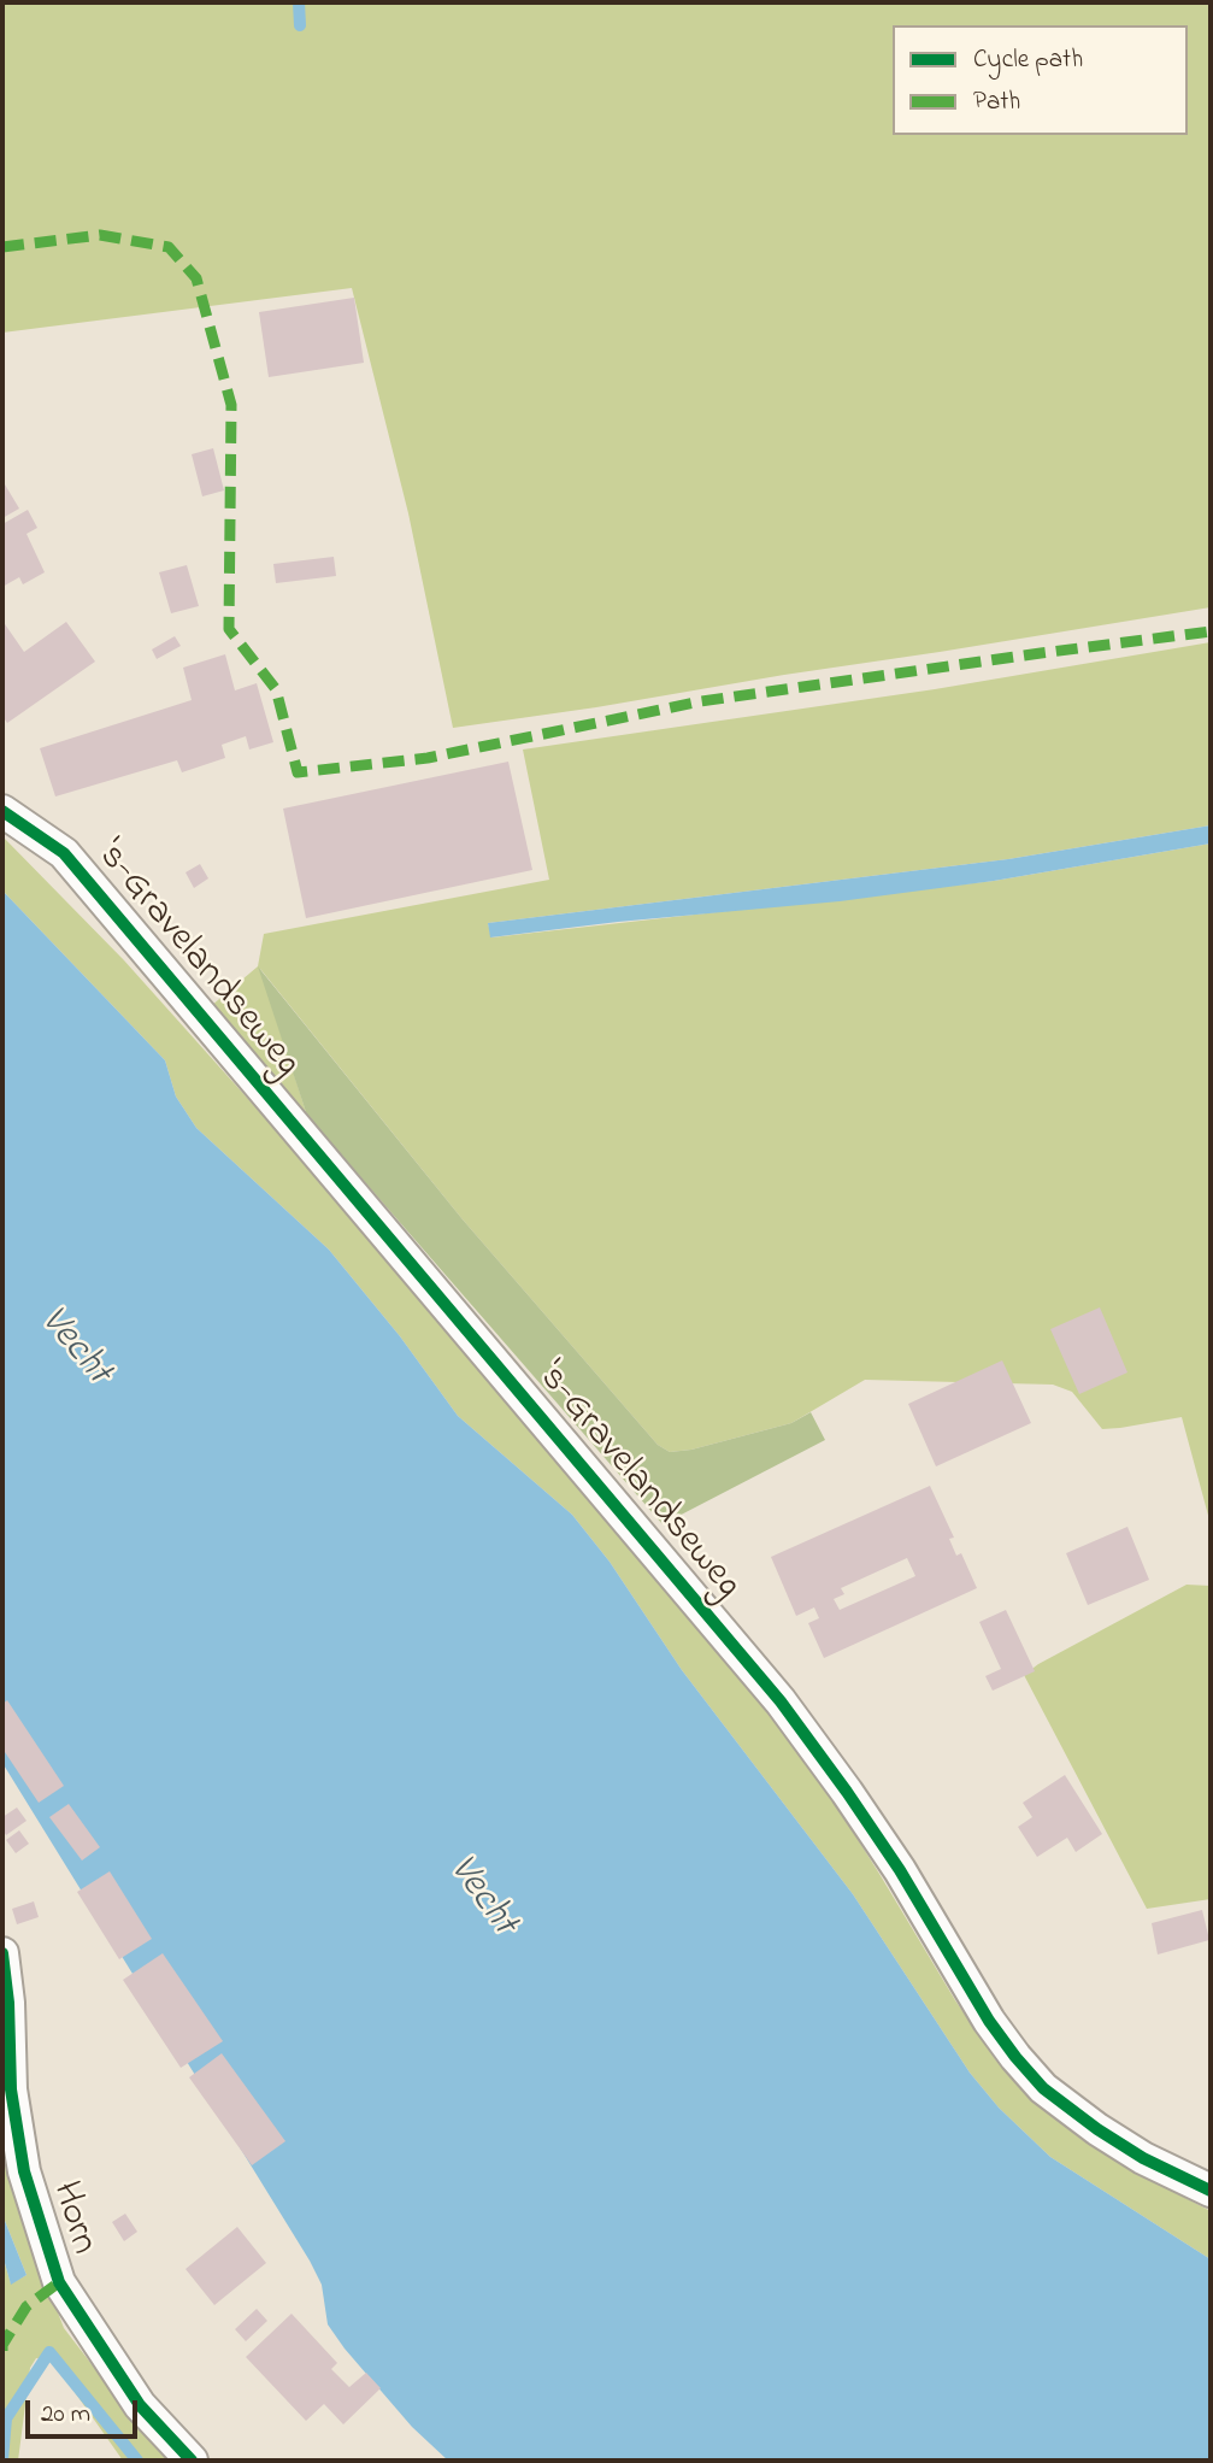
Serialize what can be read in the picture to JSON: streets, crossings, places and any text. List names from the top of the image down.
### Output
{
  "streets": {
    "street": ["'s-Gravelandseweg", "Horn"]
  },
  "water": ["Vecht"],
  "legend": ["Cycle path", "Path"],
  "scale_bar": "20 m"
}
